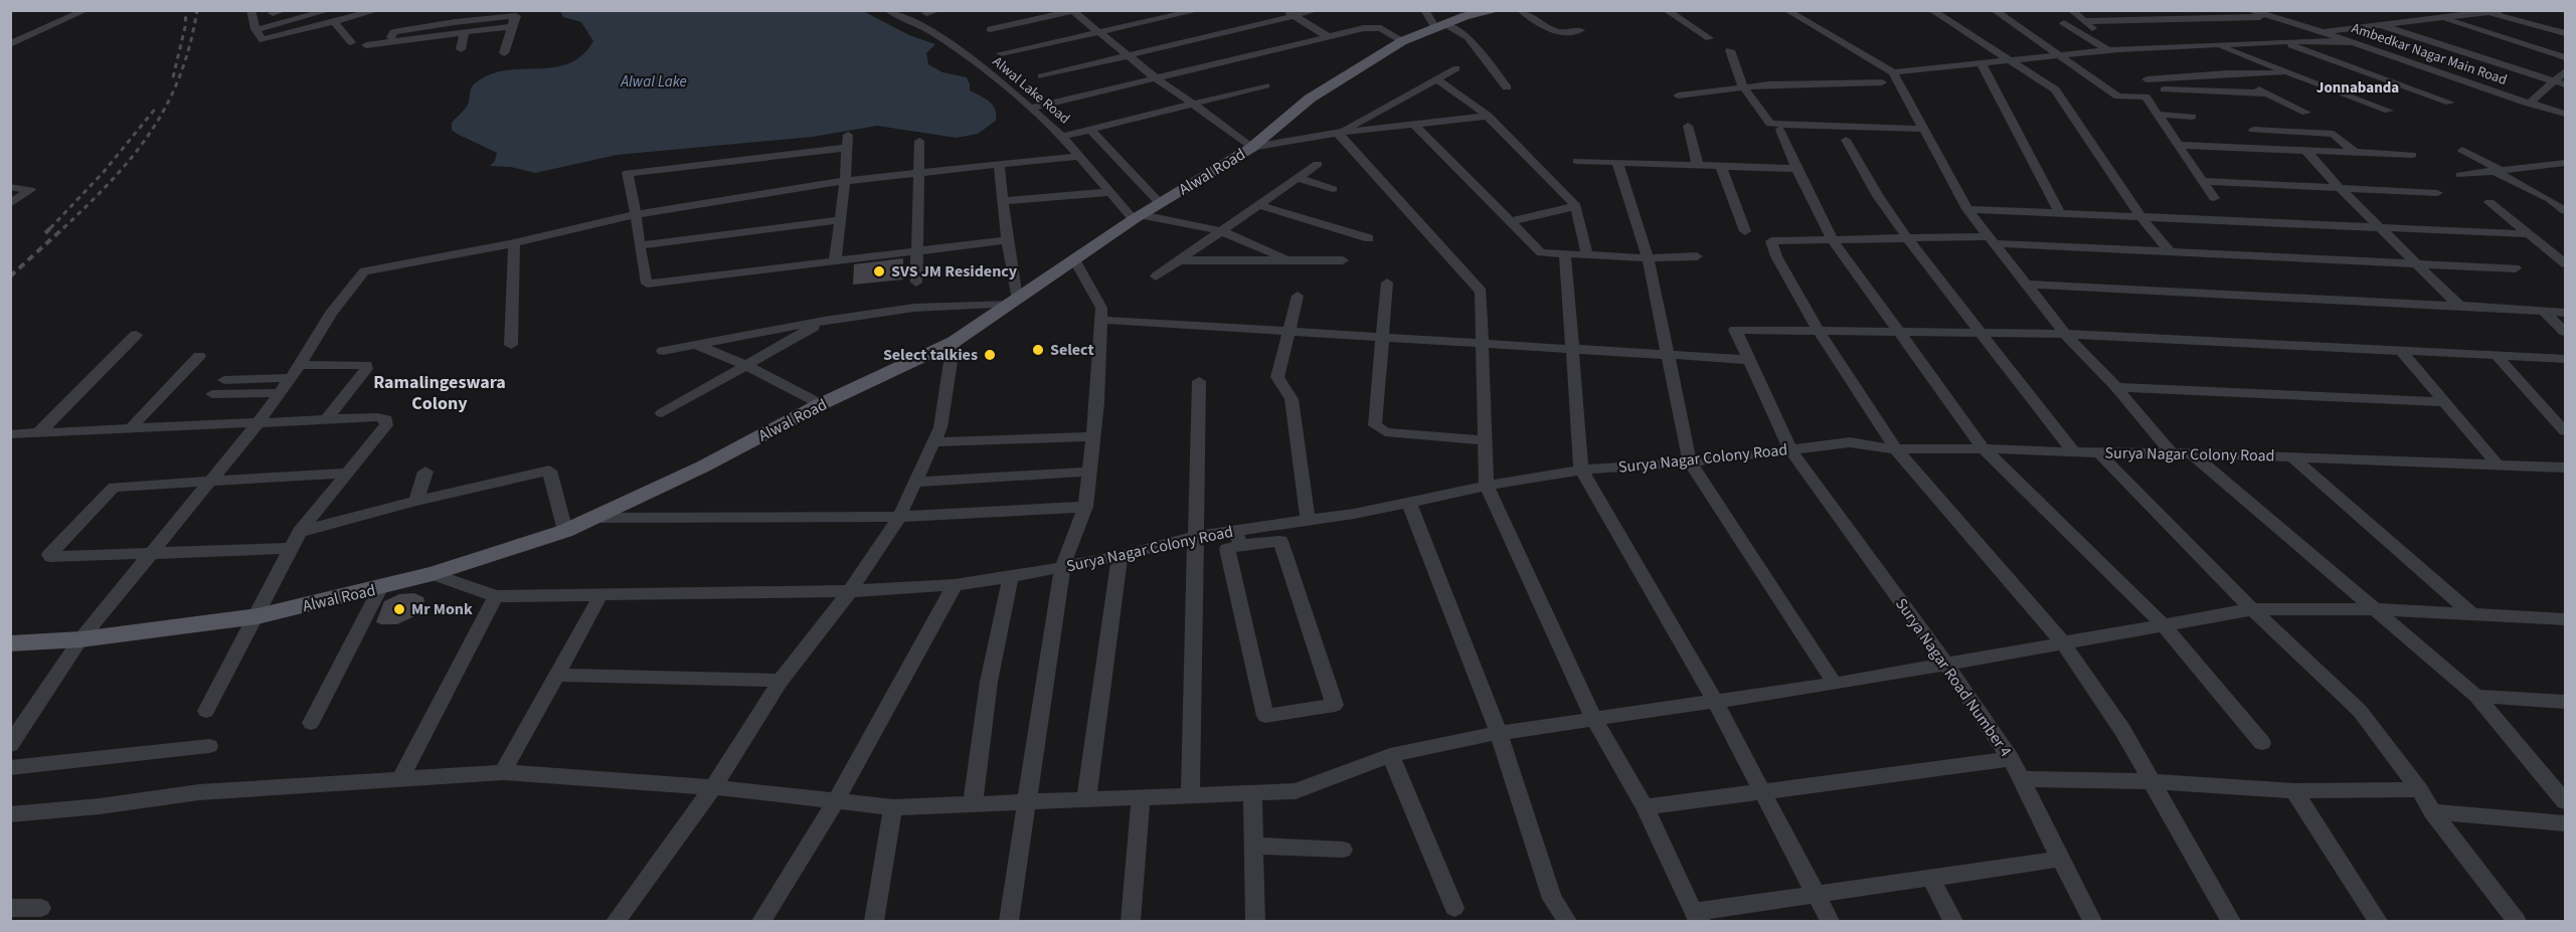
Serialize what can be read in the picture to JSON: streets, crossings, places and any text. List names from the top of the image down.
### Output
{
  "streets": {
    "main road": ["Alwal Road"],
    "street": [
      "Ambedkar Nagar Main Road",
      "Alwal Lake Road",
      "Surya Nagar Colony Road",
      "Surya Nagar Road Number 4"
    ]
  },
  "crossings": [
    ["Alwal Lake Road", "Alwal Road"],
    ["Alwal Road", "Surya Nagar Colony Road"],
    ["Surya Nagar Colony Road", "Surya Nagar Road Number 4"]
  ],
  "districts": ["Jonnabanda", "Ramalingeswara Colony"],
  "water": ["Alwal Lake"],
  "places": [
    "SVS JM Residency",
    "Select",
    "Select talkies",
    "Mr Monk"
  ]
}
